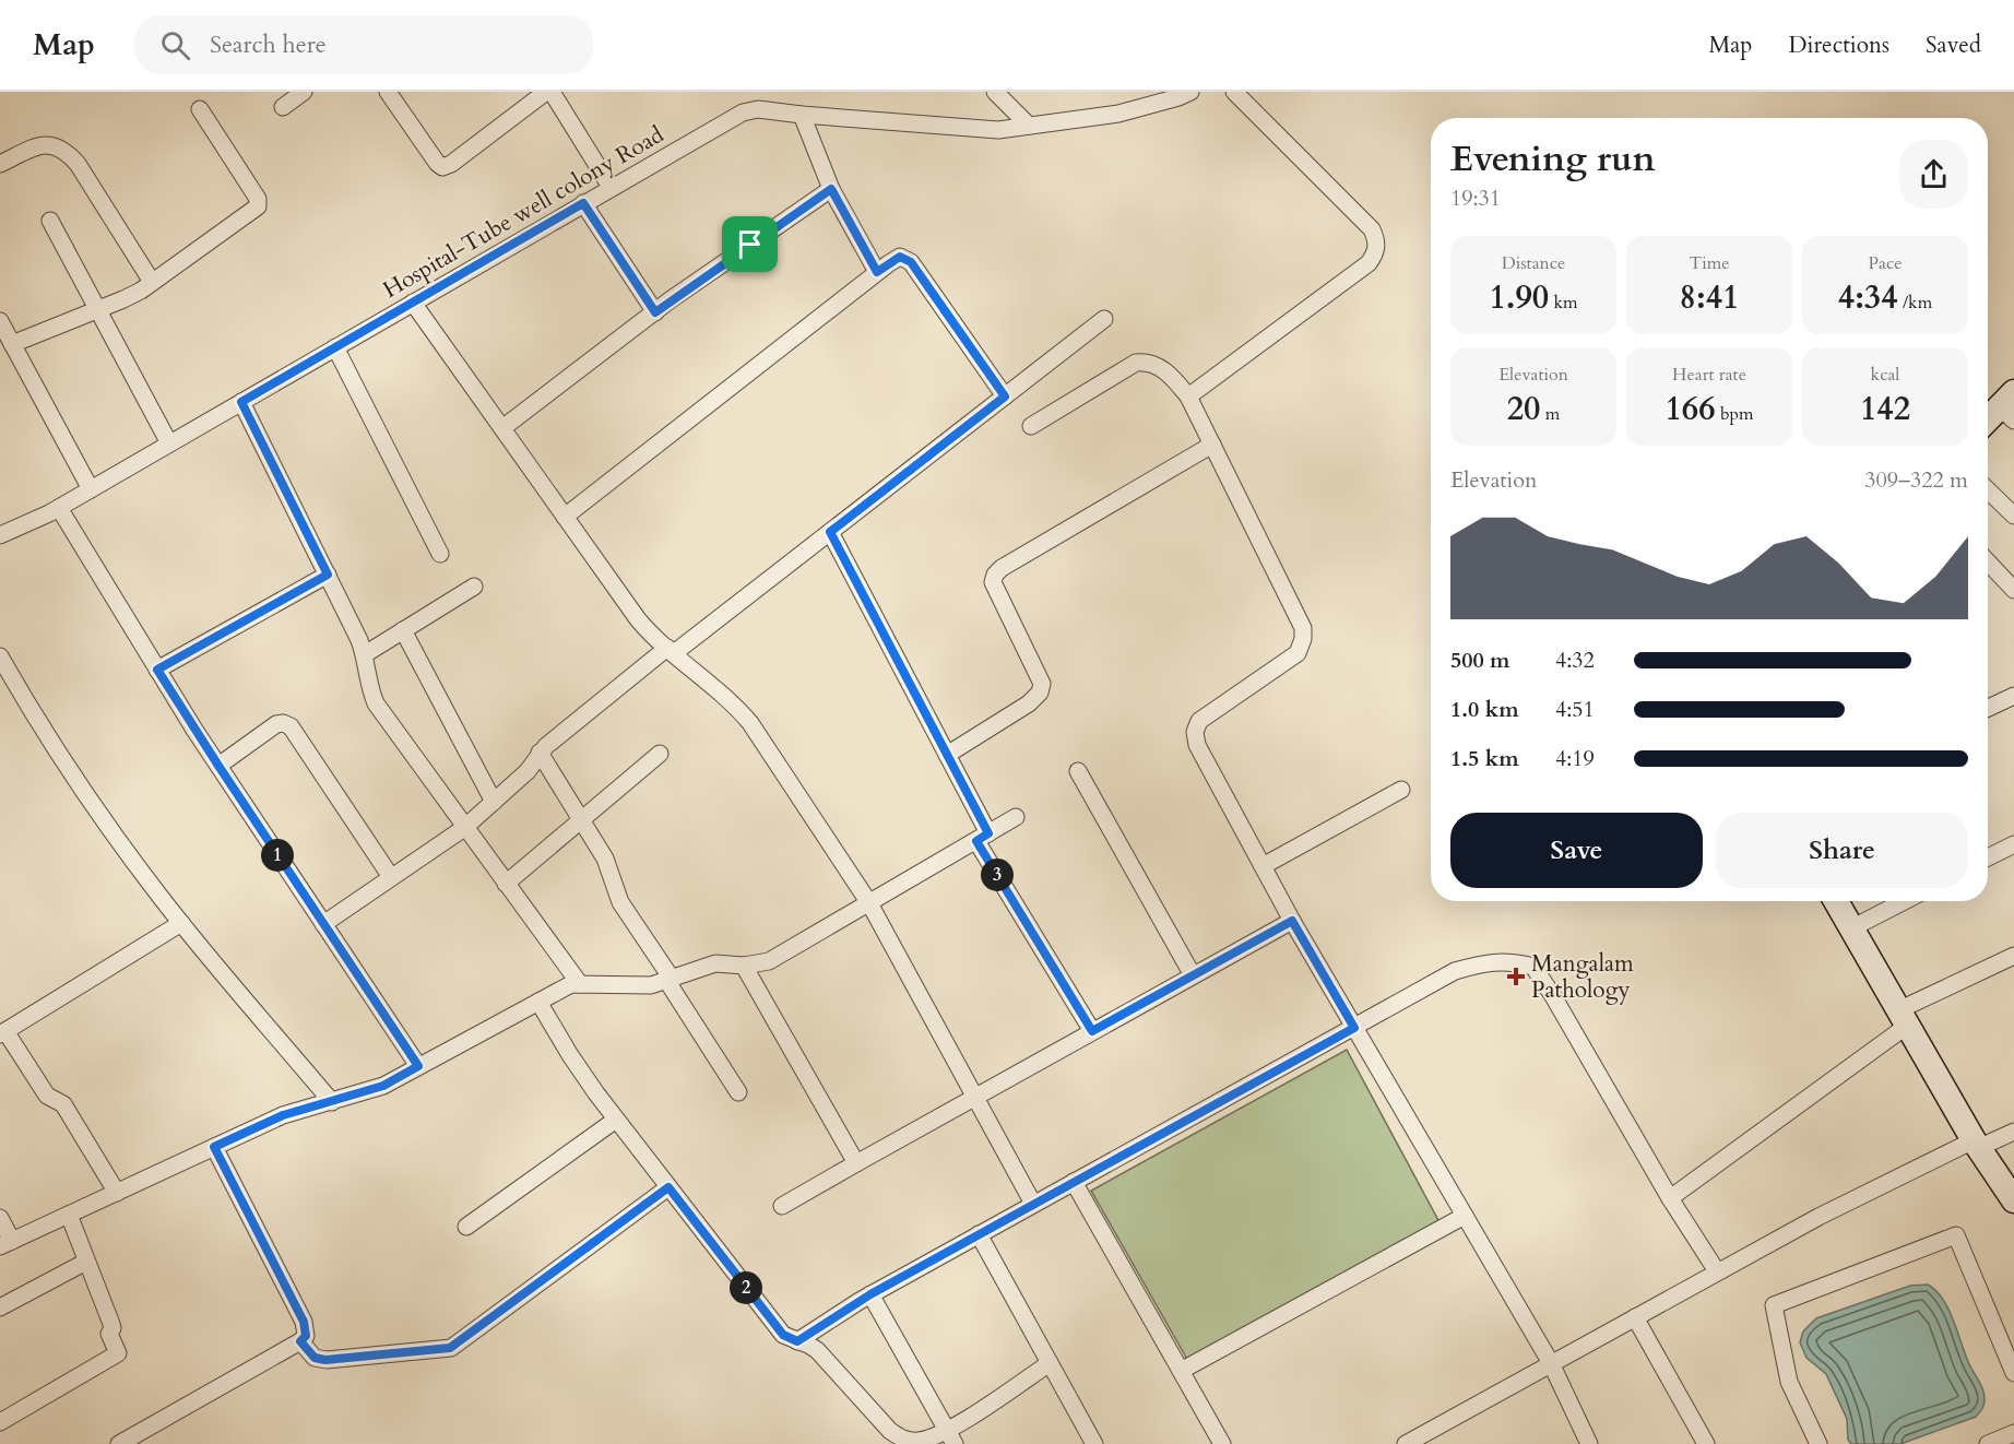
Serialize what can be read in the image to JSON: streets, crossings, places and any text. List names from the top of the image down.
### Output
{
  "streets": {
    "street": ["Hospital-Tube well colony Road"]
  },
  "places": {
    "health": ["Mangalam Pathology"]
  },
  "page": {
    "header": "Map",
    "search": "Search here",
    "nav": ["Map", "Directions", "Saved"],
    "heading": ["Evening run", "19:31"],
    "stats": [
      ["Distance", "1.90 km"],
      ["Time", "8:41"],
      ["Pace", "4:34 /km"],
      ["Elevation", "20 m"],
      ["Heart rate", "166 bpm"],
      ["kcal", "142"]
    ],
    "chart": ["Elevation", "309–322 m"],
    "list": [
      {
        "name": "500 m",
        "note": "4:32"
      },
      {
        "name": "1.0 km",
        "note": "4:51"
      },
      {
        "name": "1.5 km",
        "note": "4:19"
      }
    ],
    "buttons": ["Save", "Share"],
    "pins": ["1", "3", "2"]
  }
}
